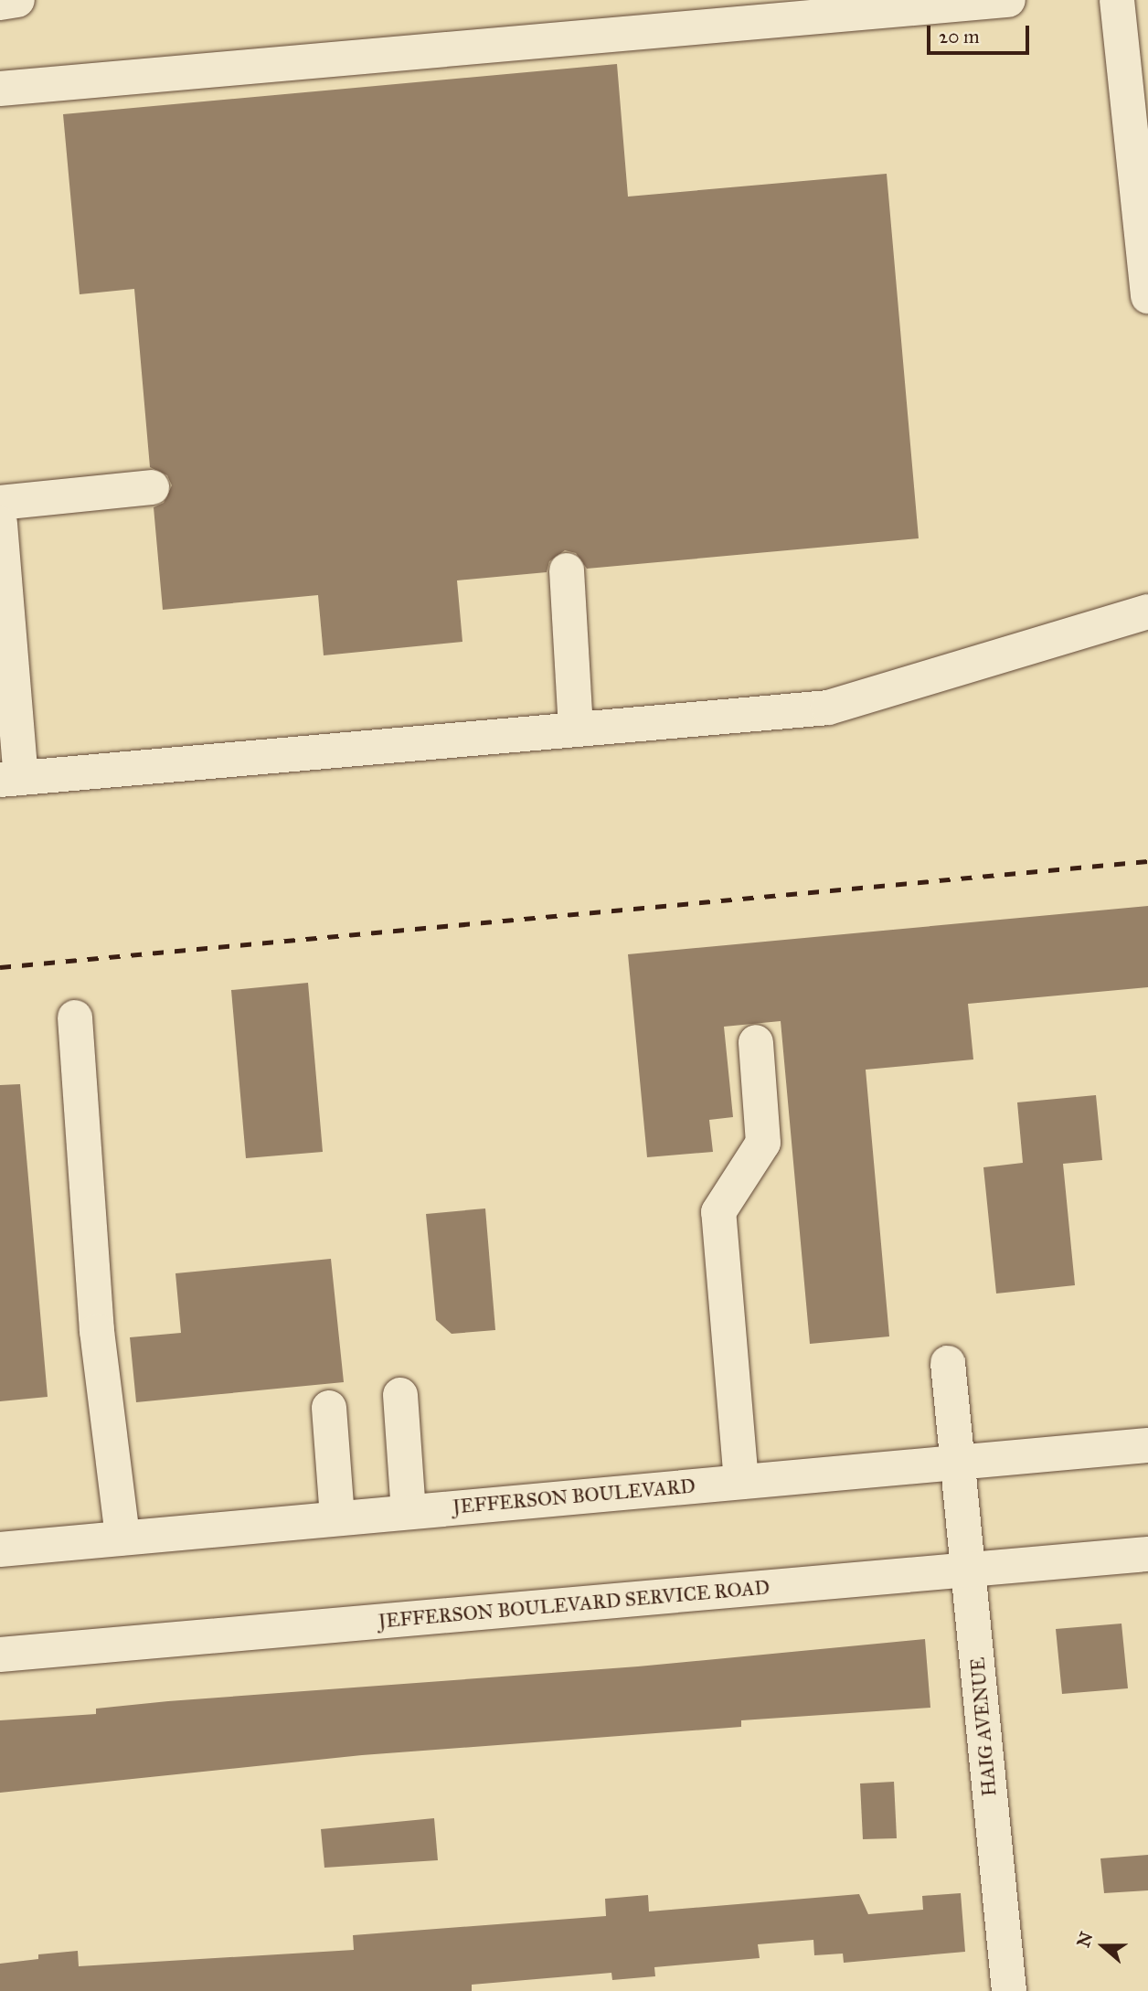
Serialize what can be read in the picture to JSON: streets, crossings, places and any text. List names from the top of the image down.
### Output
{
  "streets": {
    "street": ["JEFFERSON BOULEVARD", "JEFFERSON BOULEVARD SERVICE ROAD", "HAIG AVENUE"]
  },
  "crossings": [
    ["JEFFERSON BOULEVARD", "HAIG AVENUE"],
    ["JEFFERSON BOULEVARD SERVICE ROAD", "HAIG AVENUE"]
  ],
  "scale_bar": "20 m",
  "north": "left"
}
